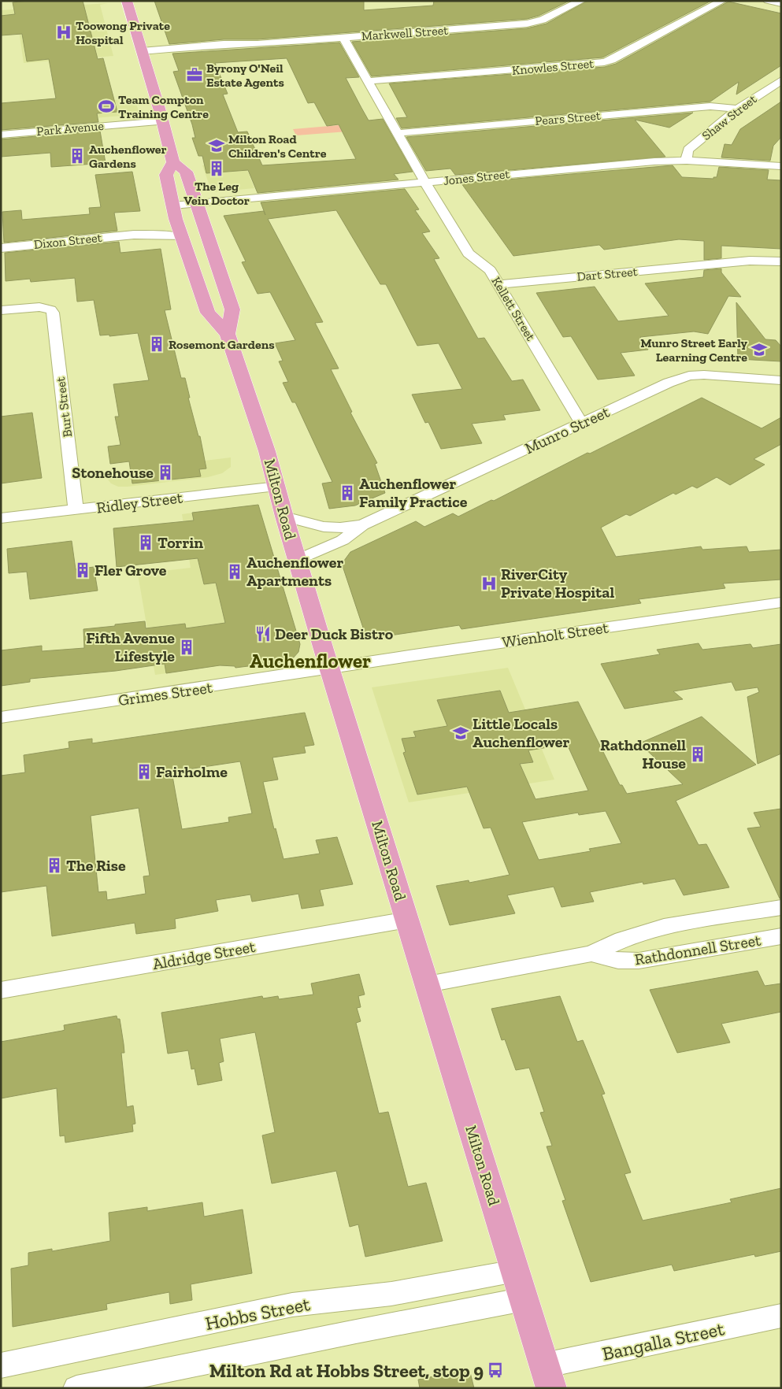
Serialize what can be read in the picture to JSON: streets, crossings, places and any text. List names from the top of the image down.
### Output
{
  "streets": {
    "main road": ["Milton Road"],
    "street": [
      "Markwell Street",
      "Knowles Street",
      "Shaw Street",
      "Pears Street",
      "Park Avenue",
      "Jones Street",
      "Dixon Street",
      "Dart Street",
      "Kellett Street",
      "Burt Street",
      "Munro Street",
      "Ridley Street",
      "Wienholt Street",
      "Grimes Street",
      "Rathdonnell Street",
      "Aldridge Street",
      "Hobbs Street",
      "Bangalla Street"
    ]
  },
  "crossings": [
    ["Markwell Street", "Kellett Street"],
    ["Knowles Street", "Kellett Street"],
    ["Shaw Street", "Pears Street"],
    ["Shaw Street", "Jones Street"],
    ["Pears Street", "Kellett Street"],
    ["Jones Street", "Dixon Street"],
    ["Jones Street", "Kellett Street"],
    ["Jones Street", "Milton Road"],
    ["Dixon Street", "Milton Road"],
    ["Dart Street", "Kellett Street"],
    ["Kellett Street", "Munro Street"],
    ["Burt Street", "Ridley Street"],
    ["Munro Street", "Milton Road"],
    ["Milton Road", "Ridley Street"],
    ["Milton Road", "Wienholt Street"],
    ["Milton Road", "Grimes Street"],
    ["Milton Road", "Rathdonnell Street"],
    ["Milton Road", "Aldridge Street"],
    ["Milton Road", "Hobbs Street"],
    ["Milton Road", "Bangalla Street"],
    ["Wienholt Street", "Grimes Street"]
  ],
  "districts": ["Auchenflower"],
  "places": {
    "hospital": ["Toowong Private Hospital", "RiverCity Private Hospital"],
    "office": ["Byrony O'Neil Estate Agents"],
    "sports": ["Team Compton Training Centre"],
    "school or university": ["Milton Road Children's Centre", "Munro Street Early Learning Centre", "Little Locals Auchenflower"],
    "building": [
      "Auchenflower Gardens",
      "The Leg Vein Doctor",
      "Rosemont Gardens",
      "Stonehouse",
      "Auchenflower Family Practice",
      "Torrin",
      "Fler Grove",
      "Auchenflower Apartments",
      "Fifth Avenue Lifestyle",
      "Rathdonnell House",
      "Fairholme",
      "The Rise"
    ],
    "restaurant": ["Deer Duck Bistro"],
    "bus stop": ["Milton Rd at Hobbs Street, stop 9"]
  }
}
